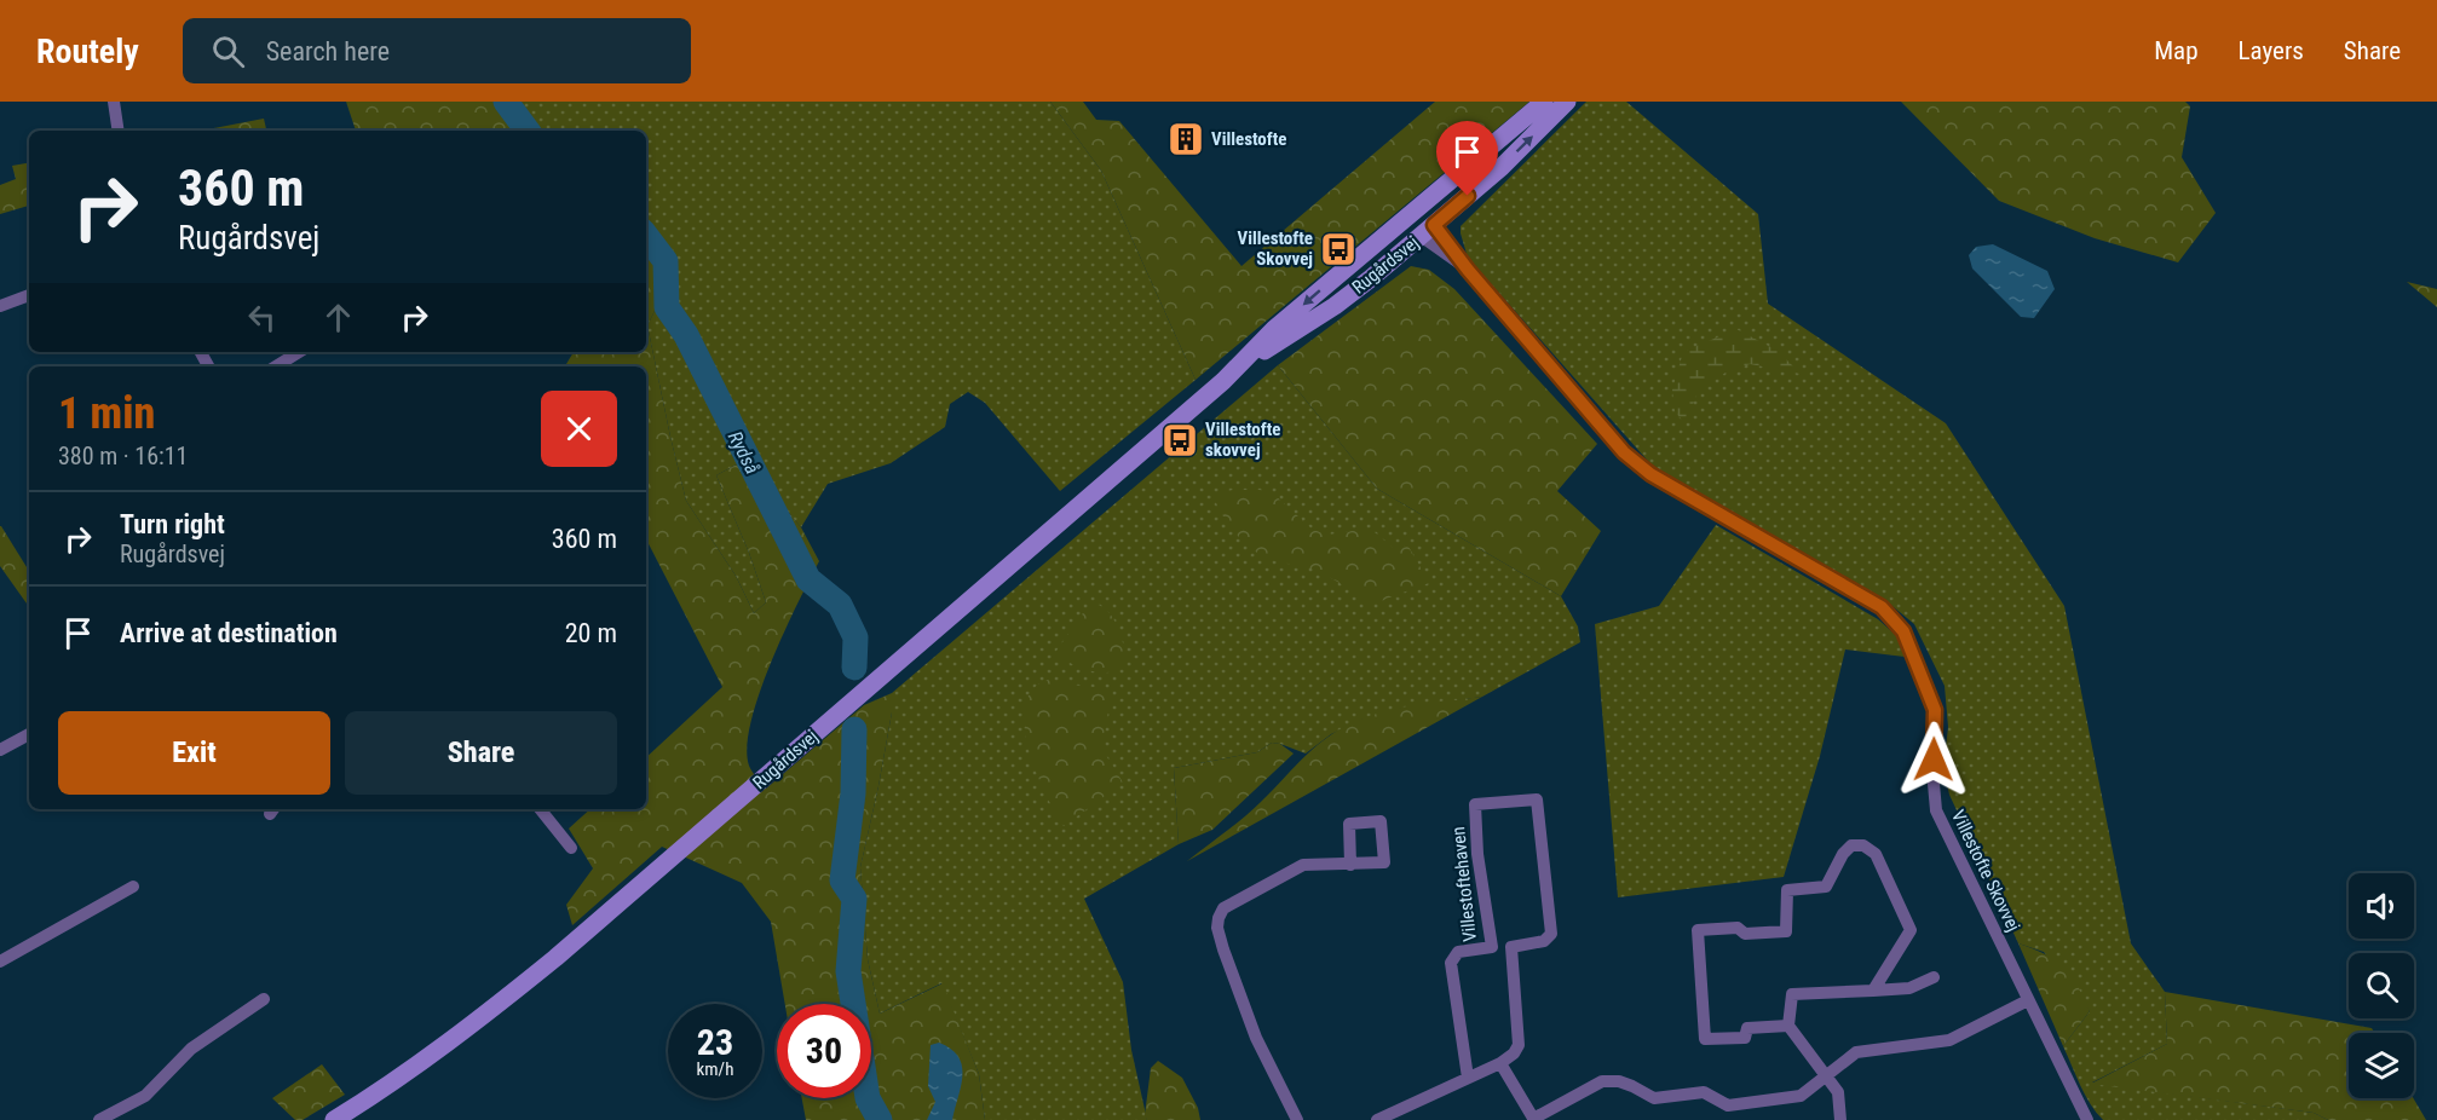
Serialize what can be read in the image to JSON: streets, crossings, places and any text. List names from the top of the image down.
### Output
{
  "streets": {
    "main road": ["Rugårdsvej"],
    "street": ["Villestofte Skovvej", "Villestoftehaven"]
  },
  "crossings": [
    ["Rugårdsvej", "Villestofte Skovvej"]
  ],
  "water": ["Rydså"],
  "places": {
    "building": ["Villestofte"],
    "bus stop": ["Villestofte Skovvej", "Villestofte skovvej"]
  },
  "page": {
    "header": "Routely",
    "search": "Search here",
    "nav": ["Map", "Layers", "Share"],
    "turn": ["360 m", "Rugårdsvej"],
    "heading": ["1 min", "380 m · 16:11"],
    "list": [
      {
        "name": "Turn right",
        "note": "Rugårdsvej",
        "value": "360 m"
      },
      {
        "name": "Arrive at destination",
        "value": "20 m"
      }
    ],
    "buttons": ["Exit", "Share"],
    "speed": "23 km/h",
    "limit": "30"
  }
}
